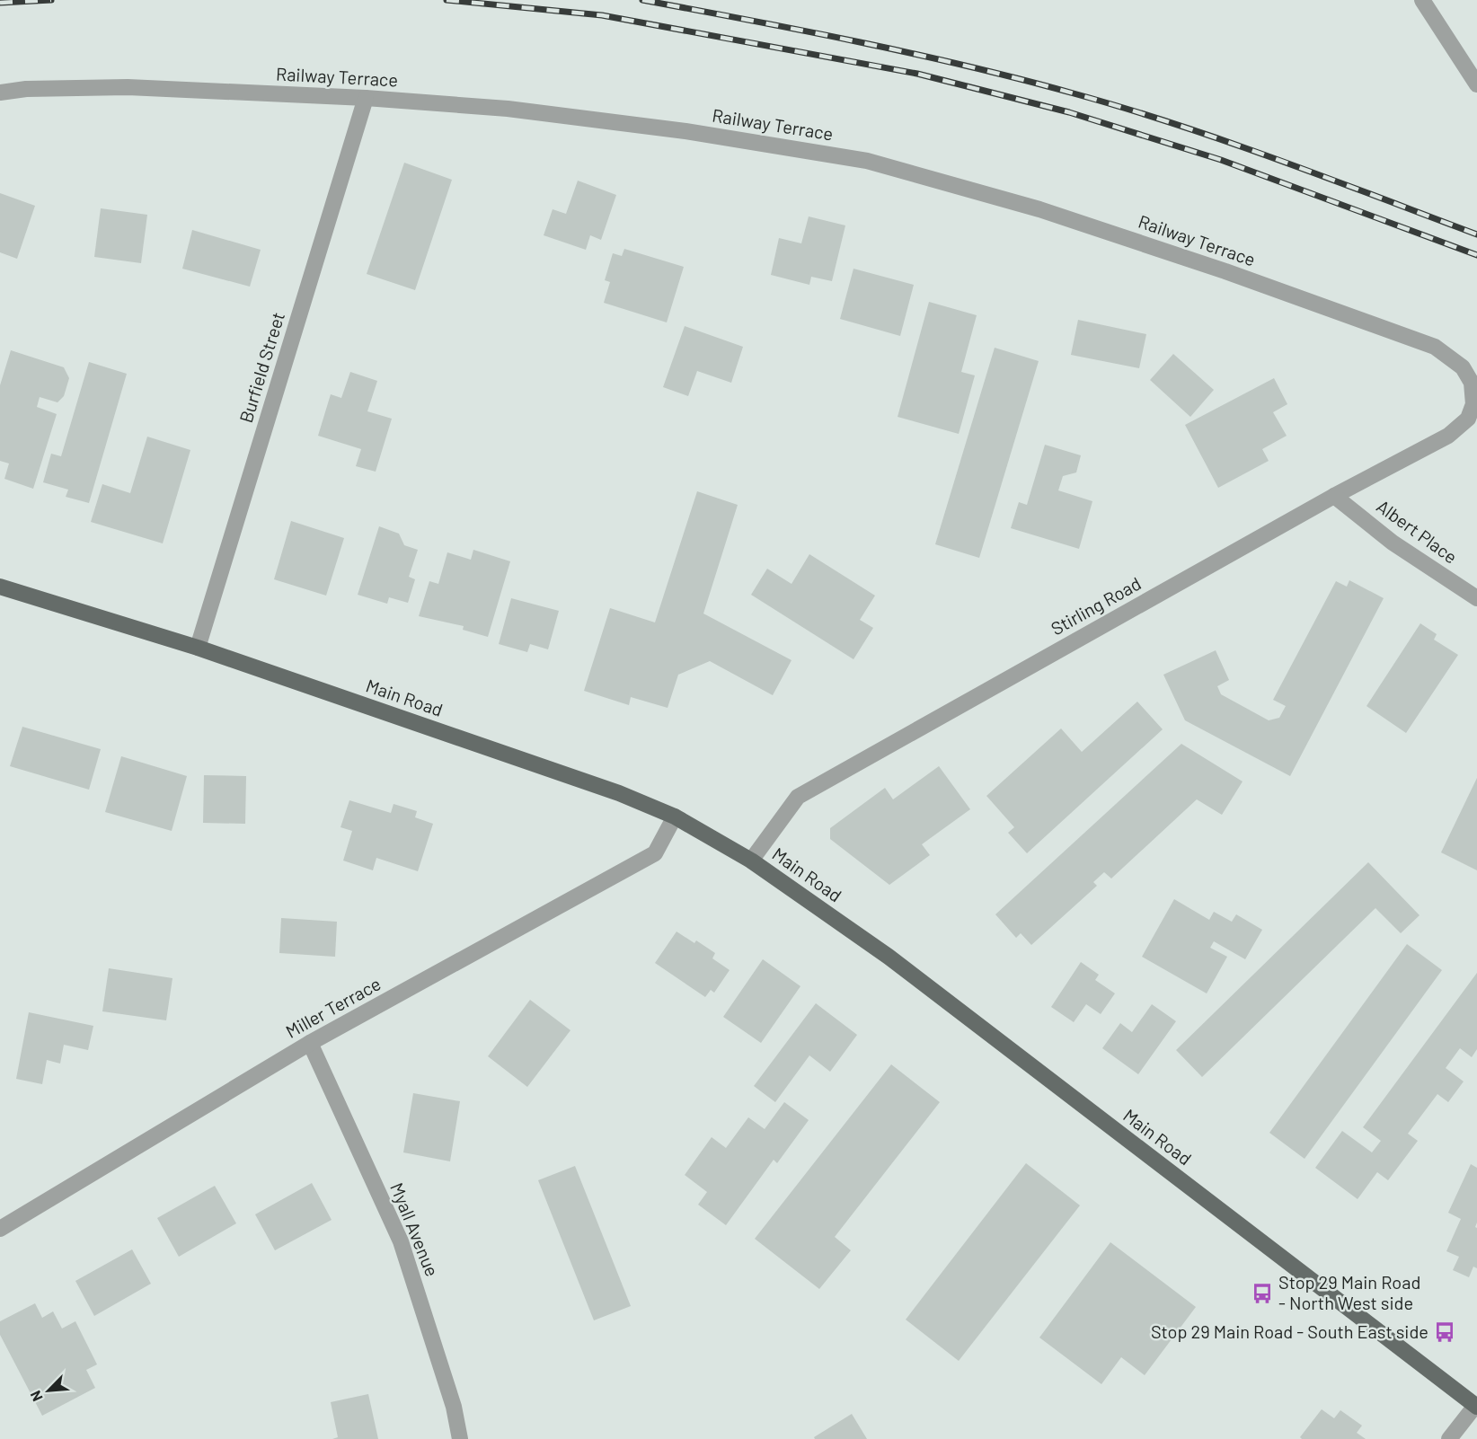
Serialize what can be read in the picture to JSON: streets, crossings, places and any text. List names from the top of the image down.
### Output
{
  "streets": {
    "main road": ["Main Road"],
    "street": [
      "Railway Terrace",
      "Burfield Street",
      "Albert Place",
      "Stirling Road",
      "Miller Terrace",
      "Myall Avenue"
    ]
  },
  "crossings": [
    ["Railway Terrace", "Burfield Street"],
    ["Railway Terrace", "Stirling Road"],
    ["Burfield Street", "Main Road"],
    ["Albert Place", "Stirling Road"],
    ["Stirling Road", "Main Road"],
    ["Main Road", "Miller Terrace"],
    ["Miller Terrace", "Myall Avenue"]
  ],
  "places": {
    "bus stop": ["Stop 29 Main Road - North West side", "Stop 29 Main Road - South East side"]
  },
  "north": "bottom left"
}
